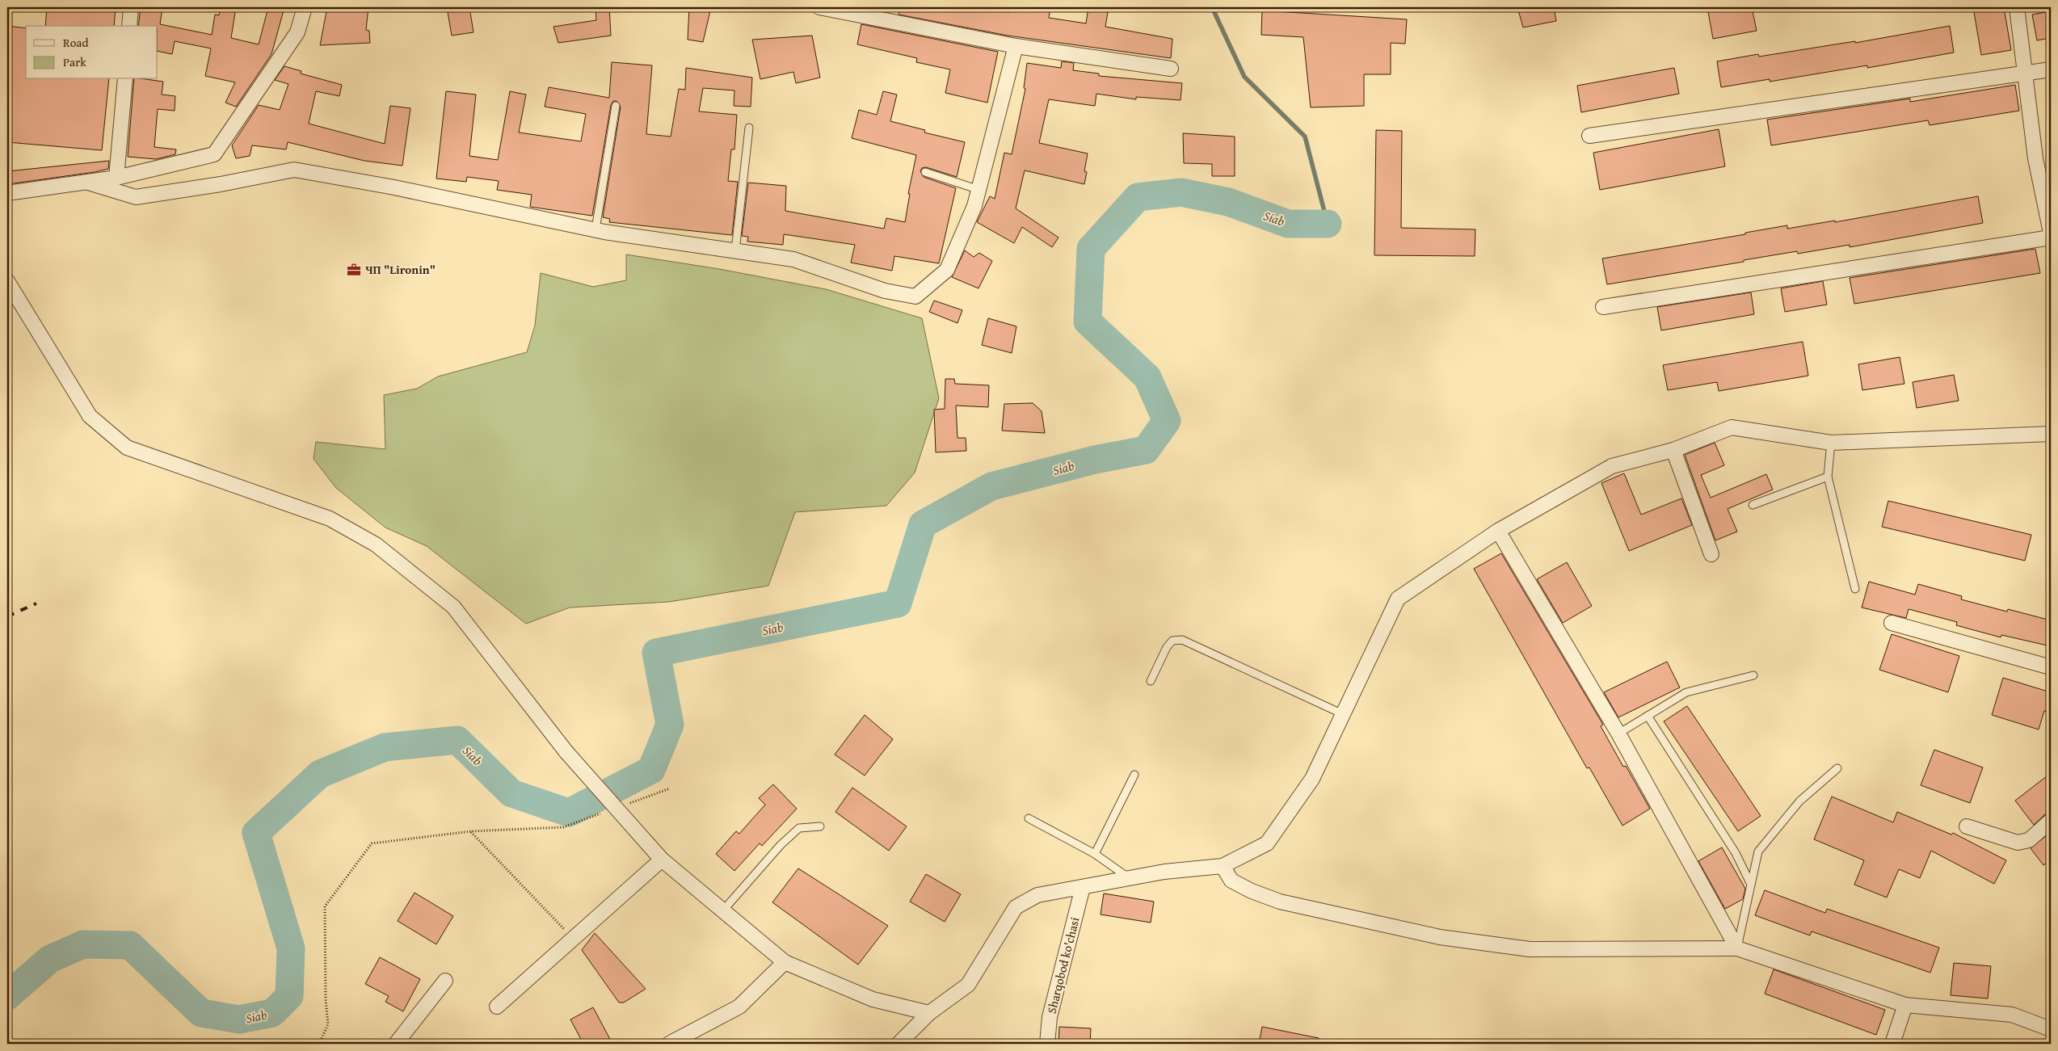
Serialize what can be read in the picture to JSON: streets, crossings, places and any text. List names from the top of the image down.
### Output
{
  "streets": {
    "street": ["Sharqobod ko'chasi"]
  },
  "water": ["Siab"],
  "places": {
    "office": ["ЧП \"Lironin\""]
  },
  "legend": ["Road", "Park"]
}
